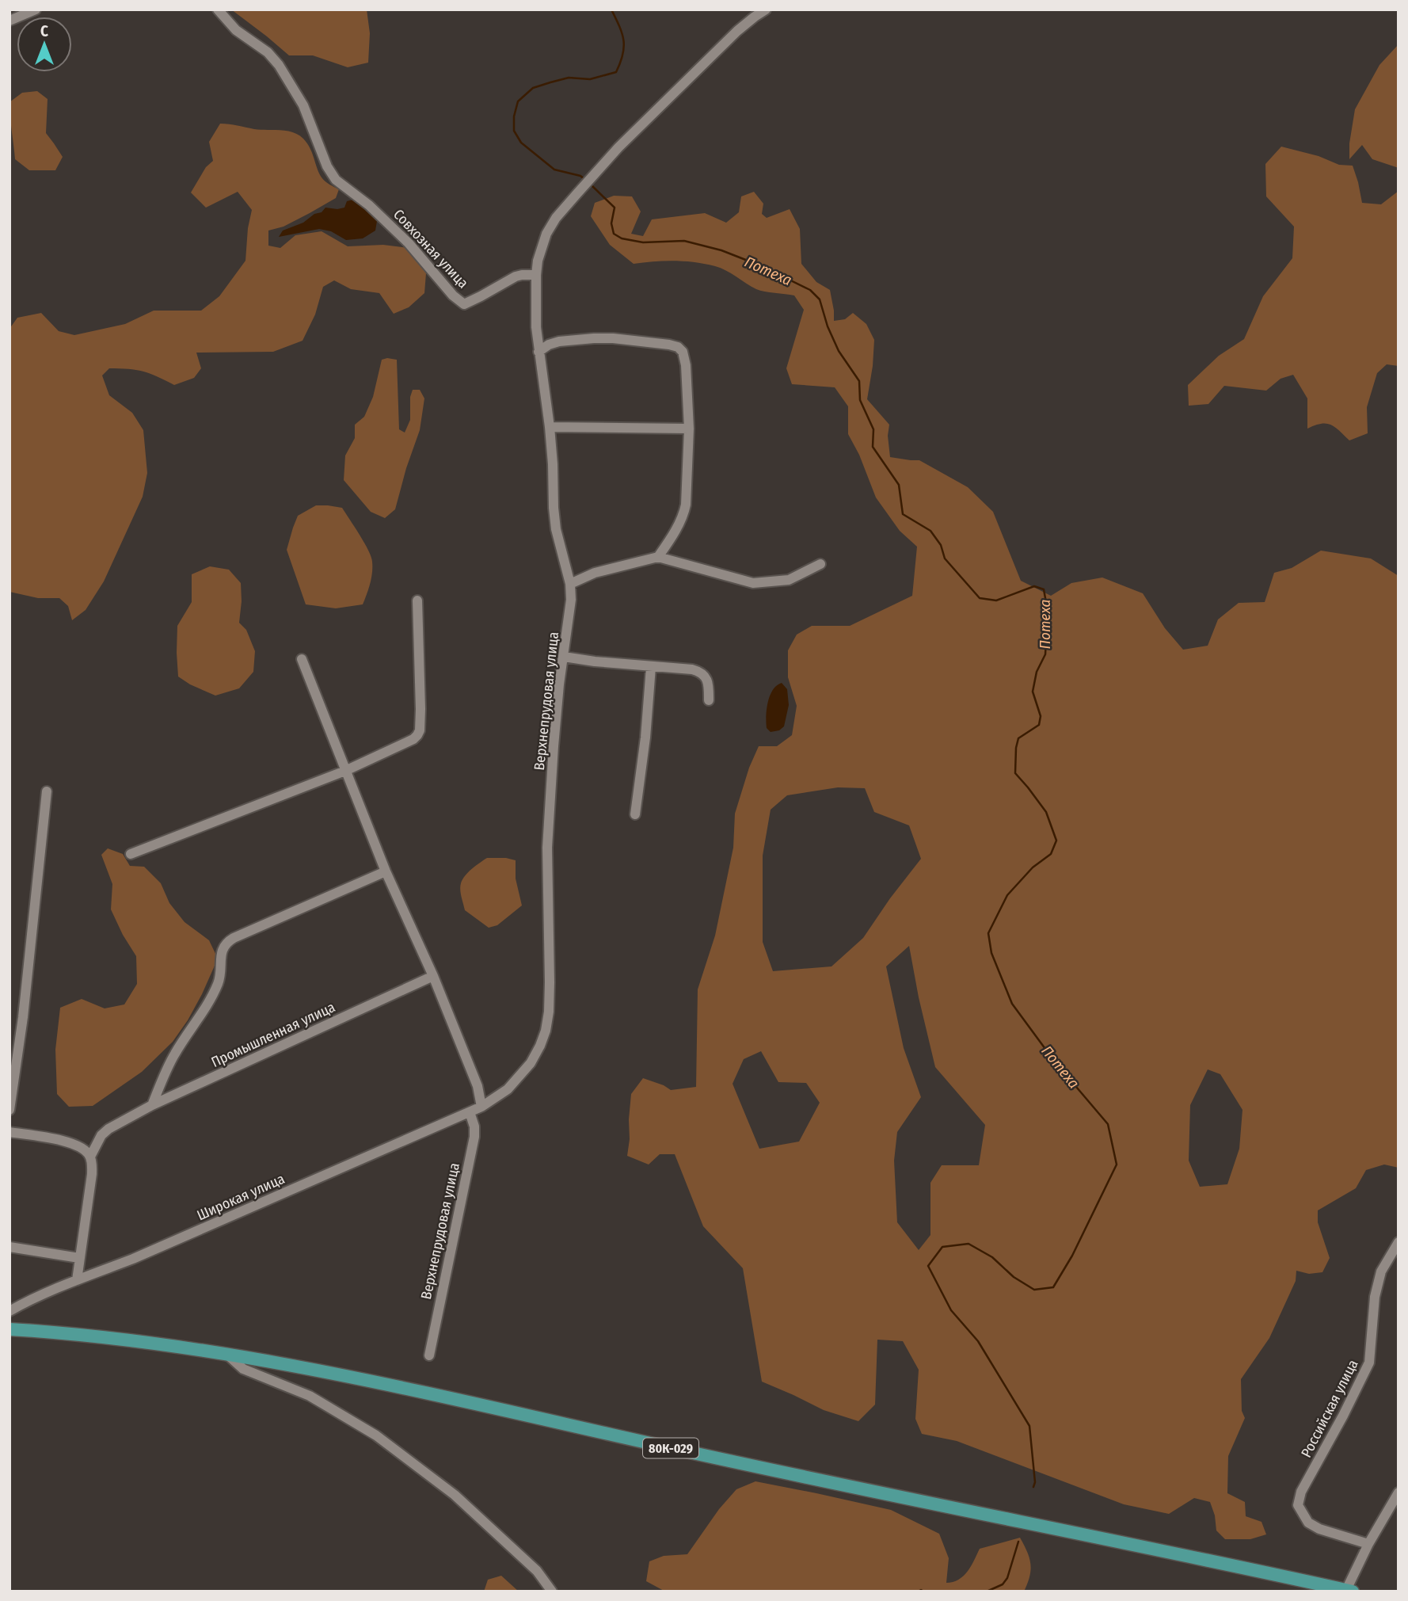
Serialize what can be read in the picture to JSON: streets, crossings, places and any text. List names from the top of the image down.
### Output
{
  "streets": {
    "main road": ["80К-029"],
    "street": [
      "Совхозная улица",
      "Верхнепрудовая улица",
      "Промышленная улица",
      "Широкая улица",
      "Российская улица"
    ]
  },
  "crossings": [
    ["Совхозная улица", "Верхнепрудовая улица"],
    ["Верхнепрудовая улица", "Широкая улица"]
  ],
  "water": ["Потеха"],
  "north": "top"
}
